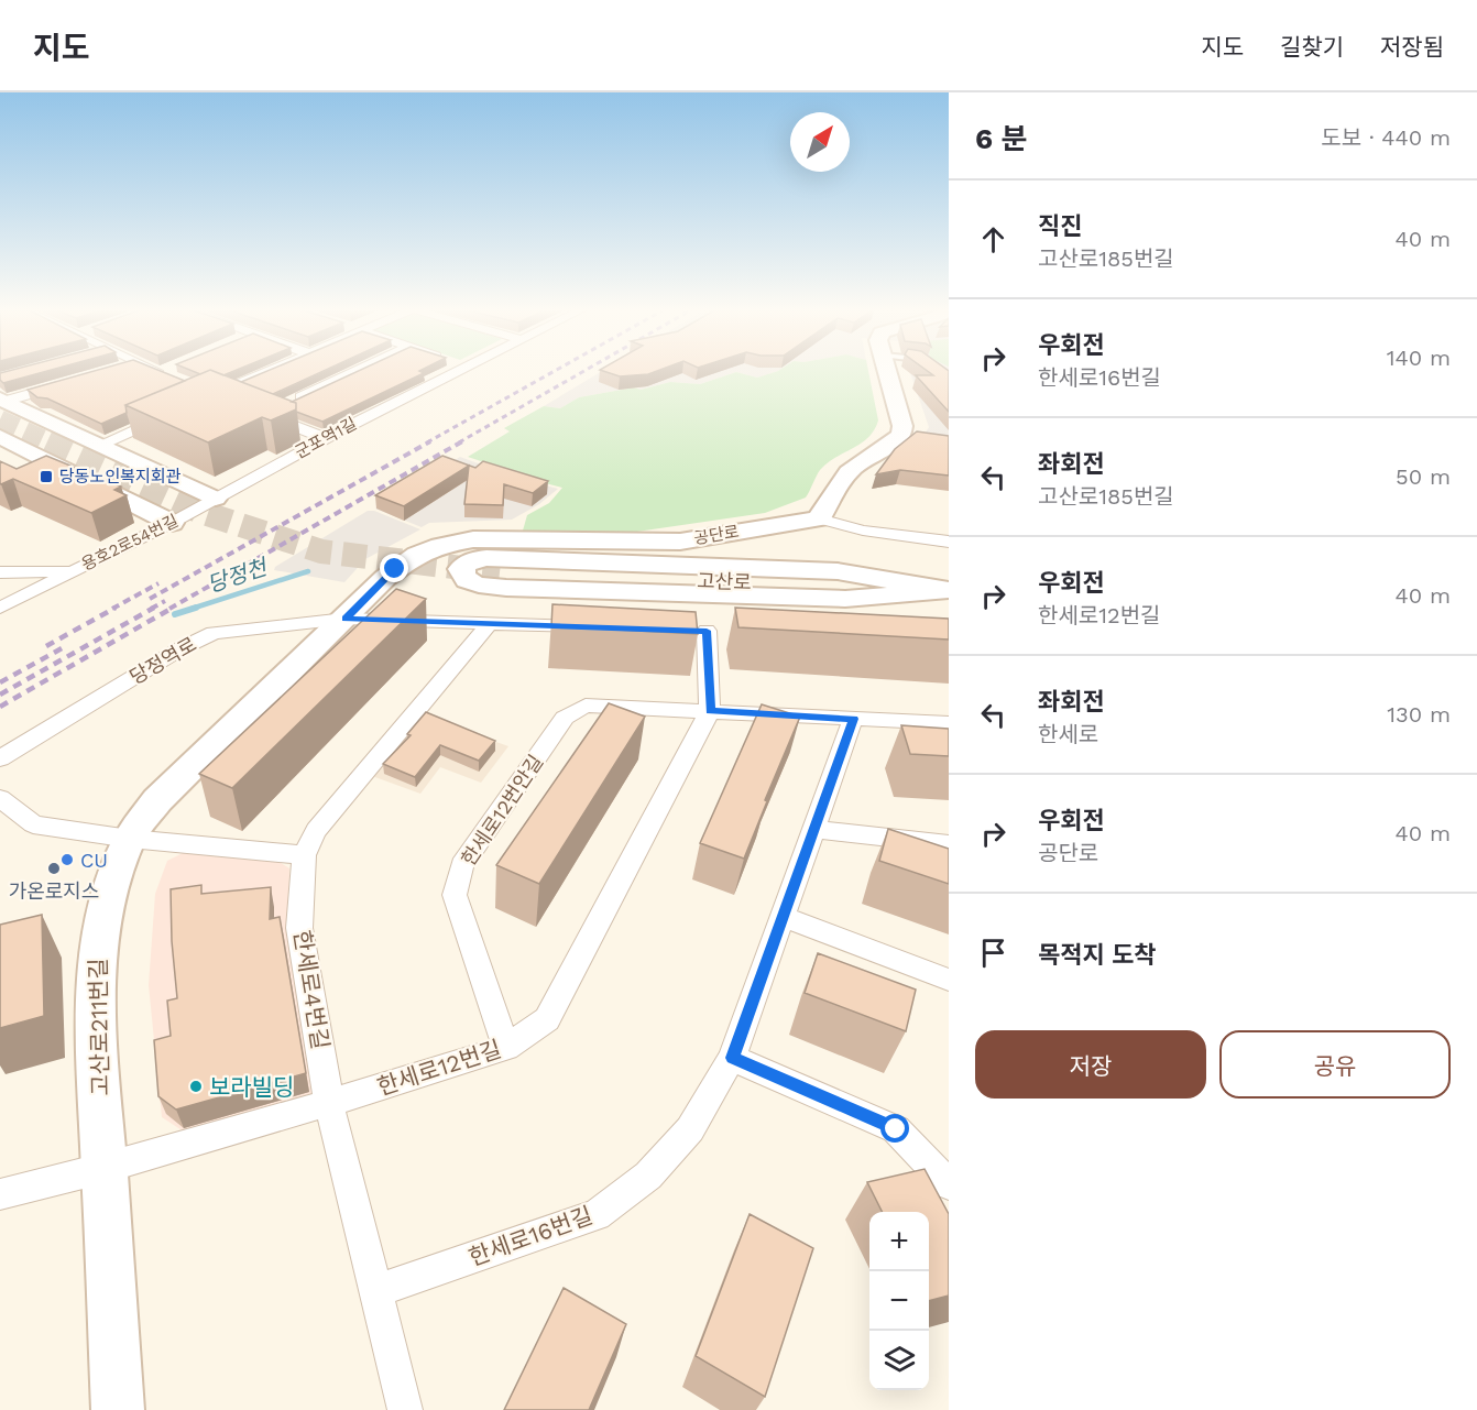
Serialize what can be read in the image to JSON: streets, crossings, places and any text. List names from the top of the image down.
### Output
{
  "streets": {
    "street": [
      "군포역1길",
      "공단로",
      "용호2로54번길",
      "고산로",
      "당정역로",
      "한세로12번안길",
      "한세로4번길",
      "고산로211번길",
      "한세로12번길",
      "한세로16번길"
    ]
  },
  "crossings": [
    ["군포역1길", "용호2로54번길"],
    ["공단로", "당정역로"],
    ["공단로", "고산로211번길"],
    ["당정역로", "한세로4번길"],
    ["당정역로", "고산로211번길"],
    ["한세로12번안길", "한세로12번길"],
    ["한세로12번안길", "한세로16번길"],
    ["한세로4번길", "한세로12번길"],
    ["한세로4번길", "한세로16번길"],
    ["고산로211번길", "한세로12번길"]
  ],
  "water": ["당정천"],
  "places": {
    "transit": ["당동노인복지회관"],
    "other": ["CU", "가온로지스", "보라빌딩"]
  },
  "north": "top right",
  "page": {
    "header": "지도",
    "nav": ["지도", "길찾기", "저장됨"],
    "heading": ["6 분", "도보 · 440 m"],
    "list": [
      ["직진", "고산로185번길", "40 m"],
      ["우회전", "한세로16번길", "140 m"],
      ["좌회전", "고산로185번길", "50 m"],
      ["우회전", "한세로12번길", "40 m"],
      ["좌회전", "한세로", "130 m"],
      ["우회전", "공단로", "40 m"],
      "목적지 도착"
    ],
    "buttons": ["저장", "공유"],
    "map_buttons": ["+", "−"]
  }
}
